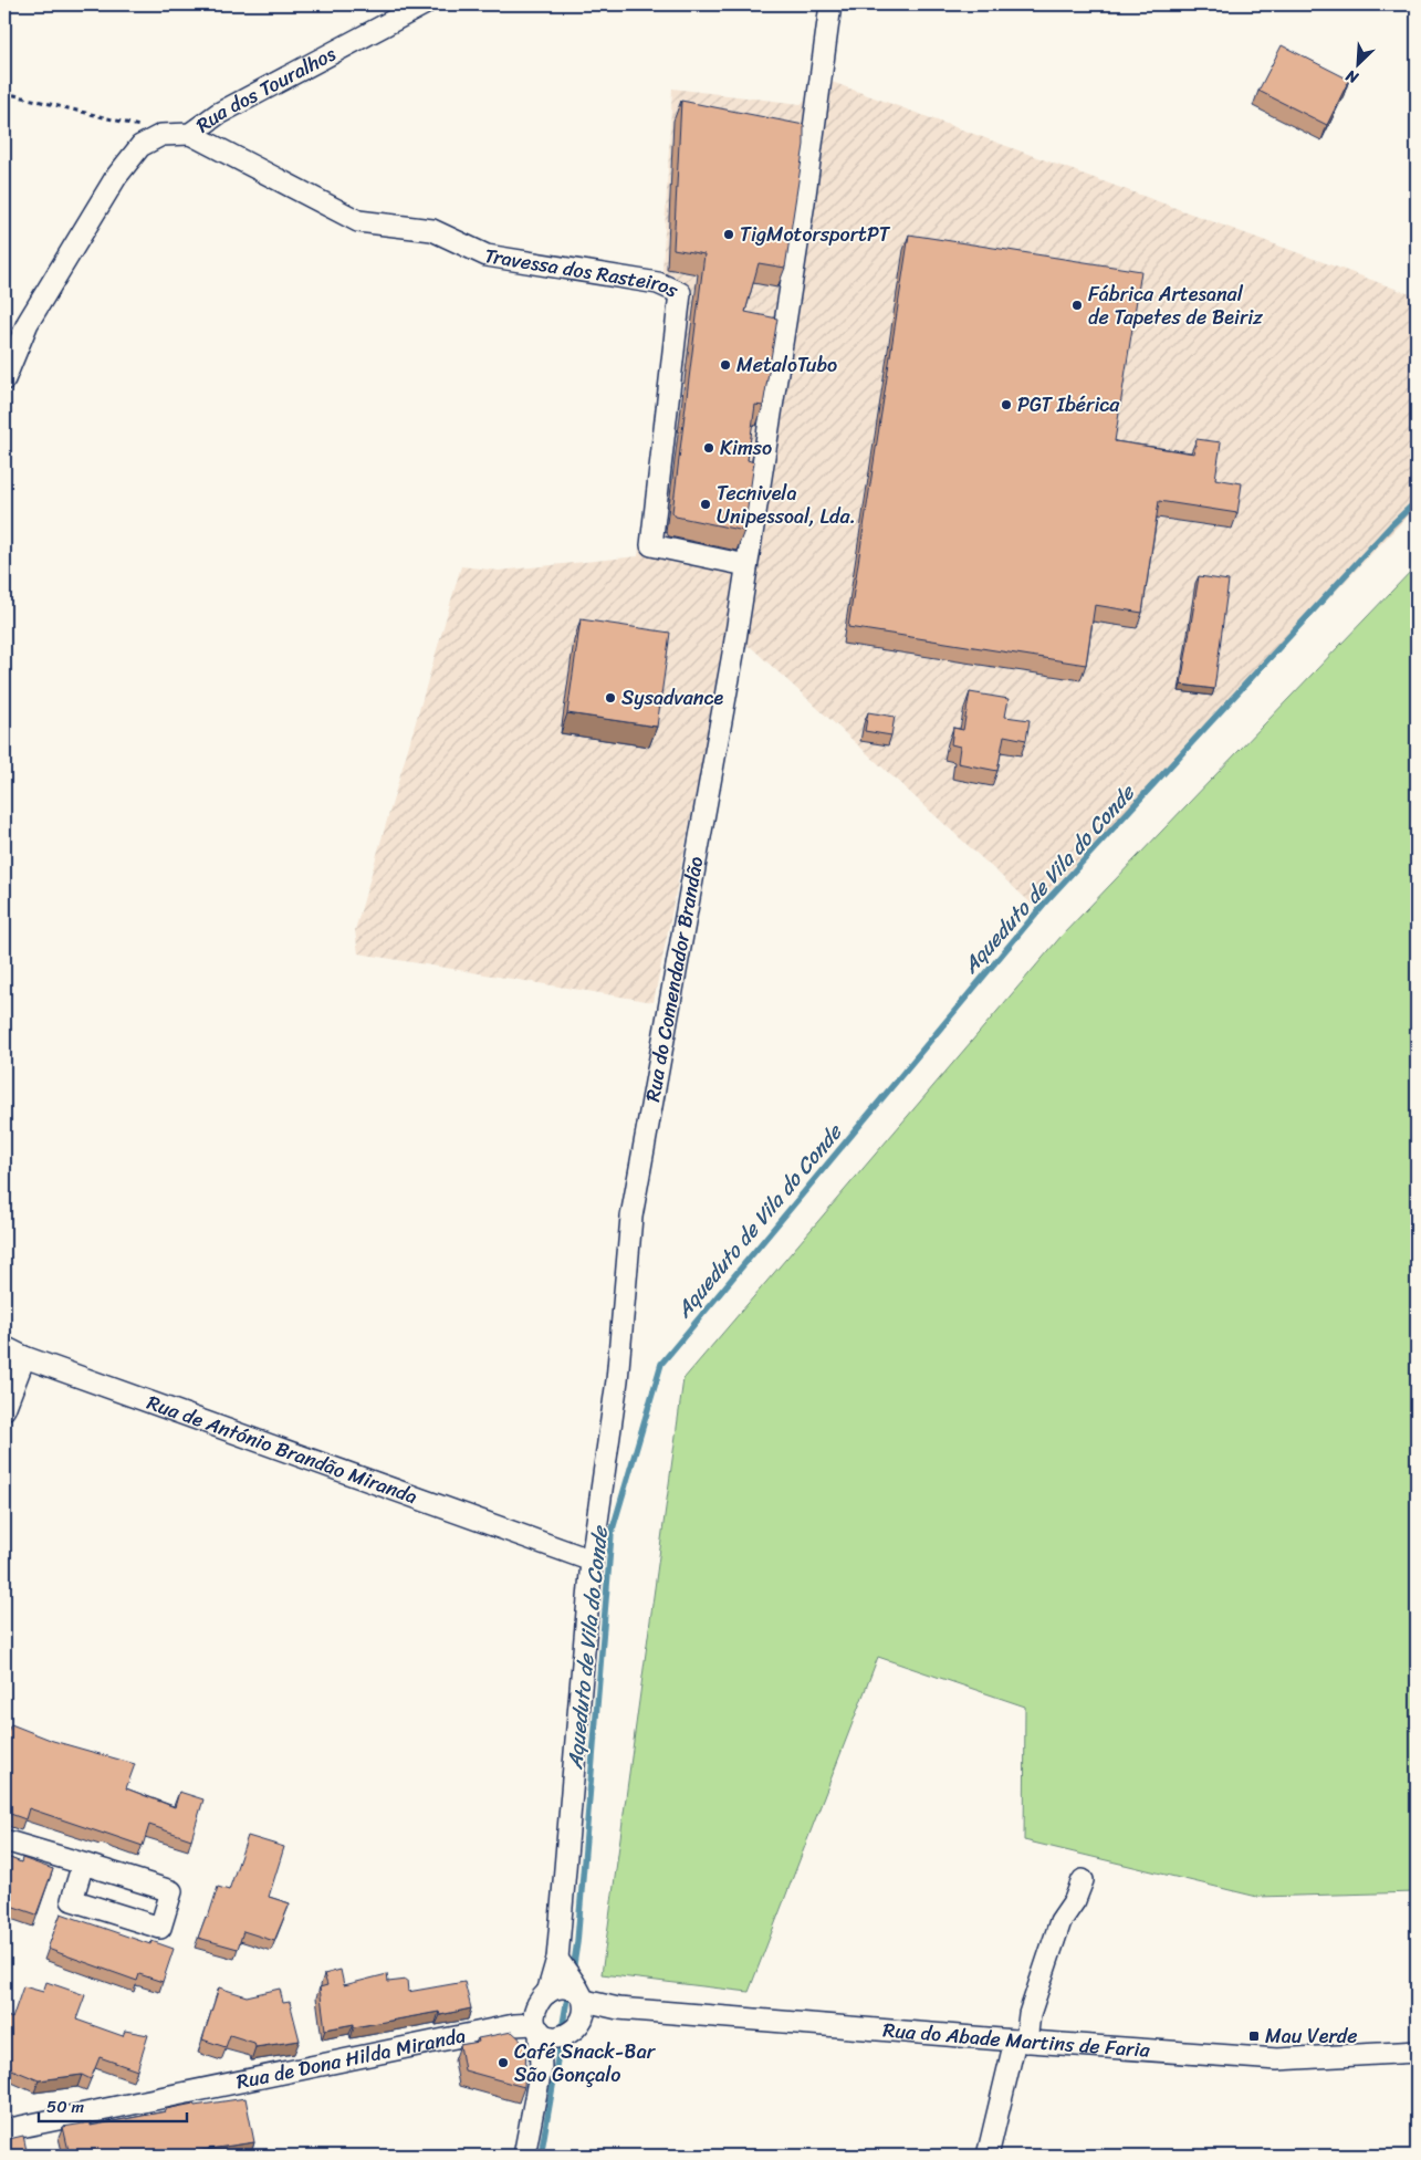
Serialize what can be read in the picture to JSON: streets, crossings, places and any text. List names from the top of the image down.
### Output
{
  "streets": {
    "street": [
      "Rua dos Touralhos",
      "Travessa dos Rasteiros",
      "Rua do Comendador Brandão",
      "Rua de António Brandão Miranda",
      "Rua do Abade Martins de Faria",
      "Rua de Dona Hilda Miranda"
    ]
  },
  "crossings": [
    ["Rua dos Touralhos", "Travessa dos Rasteiros"],
    ["Travessa dos Rasteiros", "Rua do Comendador Brandão"],
    ["Rua do Comendador Brandão", "Rua de António Brandão Miranda"],
    ["Rua do Comendador Brandão", "Rua do Abade Martins de Faria"],
    ["Rua do Comendador Brandão", "Rua de Dona Hilda Miranda"],
    ["Rua do Abade Martins de Faria", "Rua de Dona Hilda Miranda"]
  ],
  "water": ["Aqueduto de Vila do Conde"],
  "places": {
    "other": [
      "TigMotorsportPT",
      "Fábrica Artesanal de Tapetes de Beiriz",
      "MetaloTubo",
      "PGT Ibérica",
      "Kimso",
      "Tecnivela Unipessoal, Lda.",
      "Sysadvance",
      "Café Snack-Bar São Gonçalo"
    ],
    "transit": ["Mau Verde"]
  },
  "scale_bar": "50 m",
  "north": "bottom left"
}
